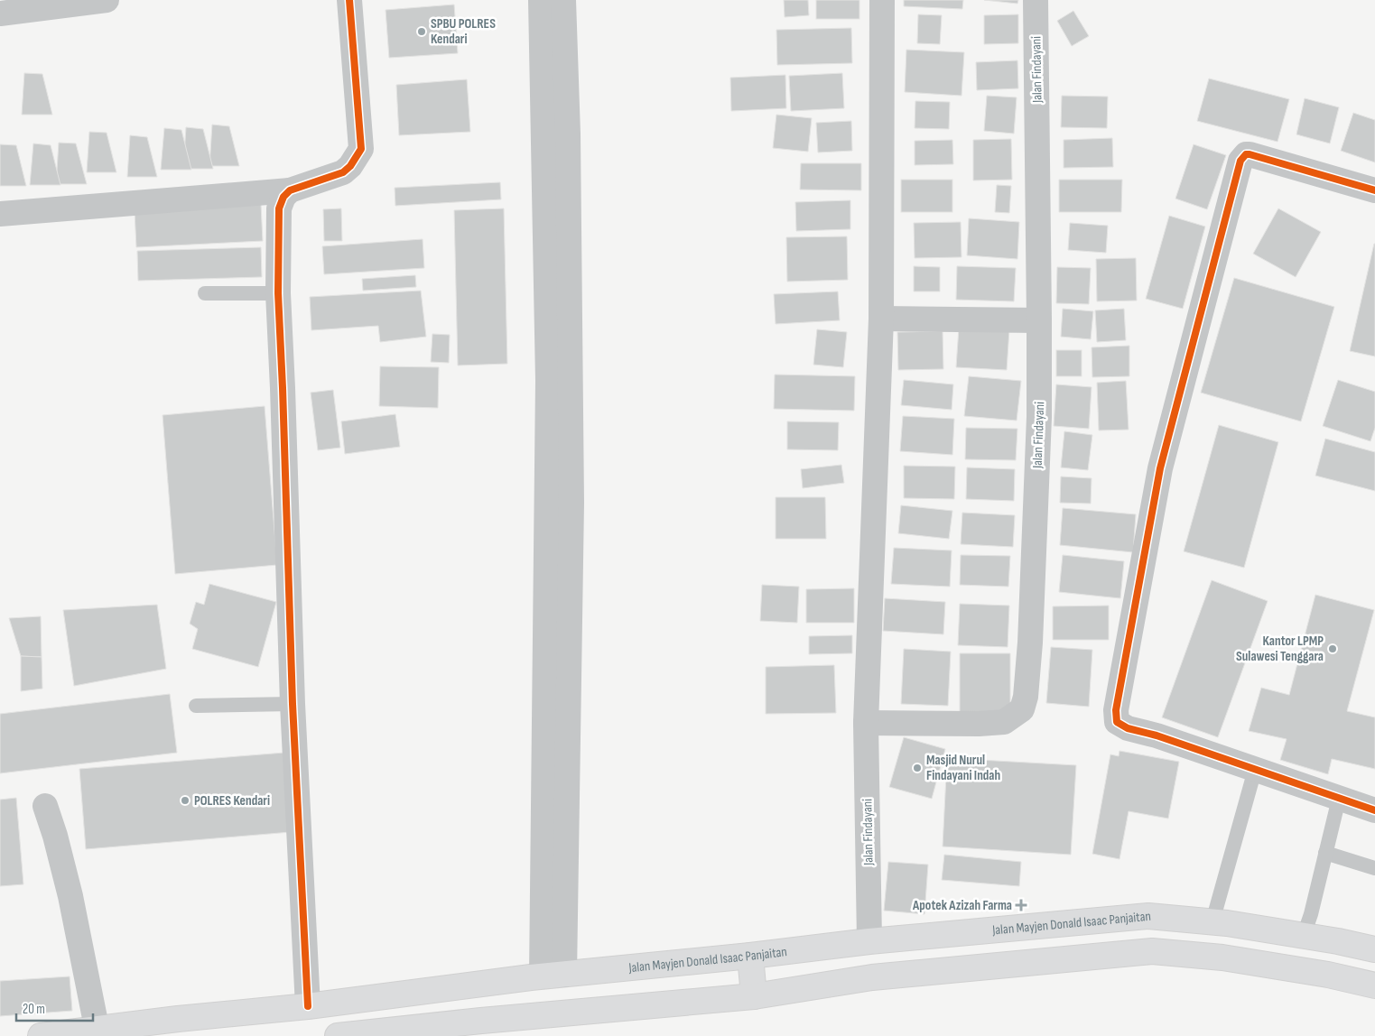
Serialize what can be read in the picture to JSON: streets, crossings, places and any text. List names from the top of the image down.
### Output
{
  "streets": {
    "highway": ["Jalan Mayjen Donald Isaac Panjaitan"],
    "street": ["Jalan Findayani"]
  },
  "crossings": [
    ["Jalan Findayani", "Jalan Mayjen Donald Isaac Panjaitan"]
  ],
  "places": {
    "other": [
      "SPBU POLRES Kendari",
      "Kantor LPMP Sulawesi Tenggara",
      "Masjid Nurul Findayani Indah",
      "POLRES Kendari"
    ],
    "health": ["Apotek Azizah Farma"]
  },
  "scale_bar": "20 m"
}
